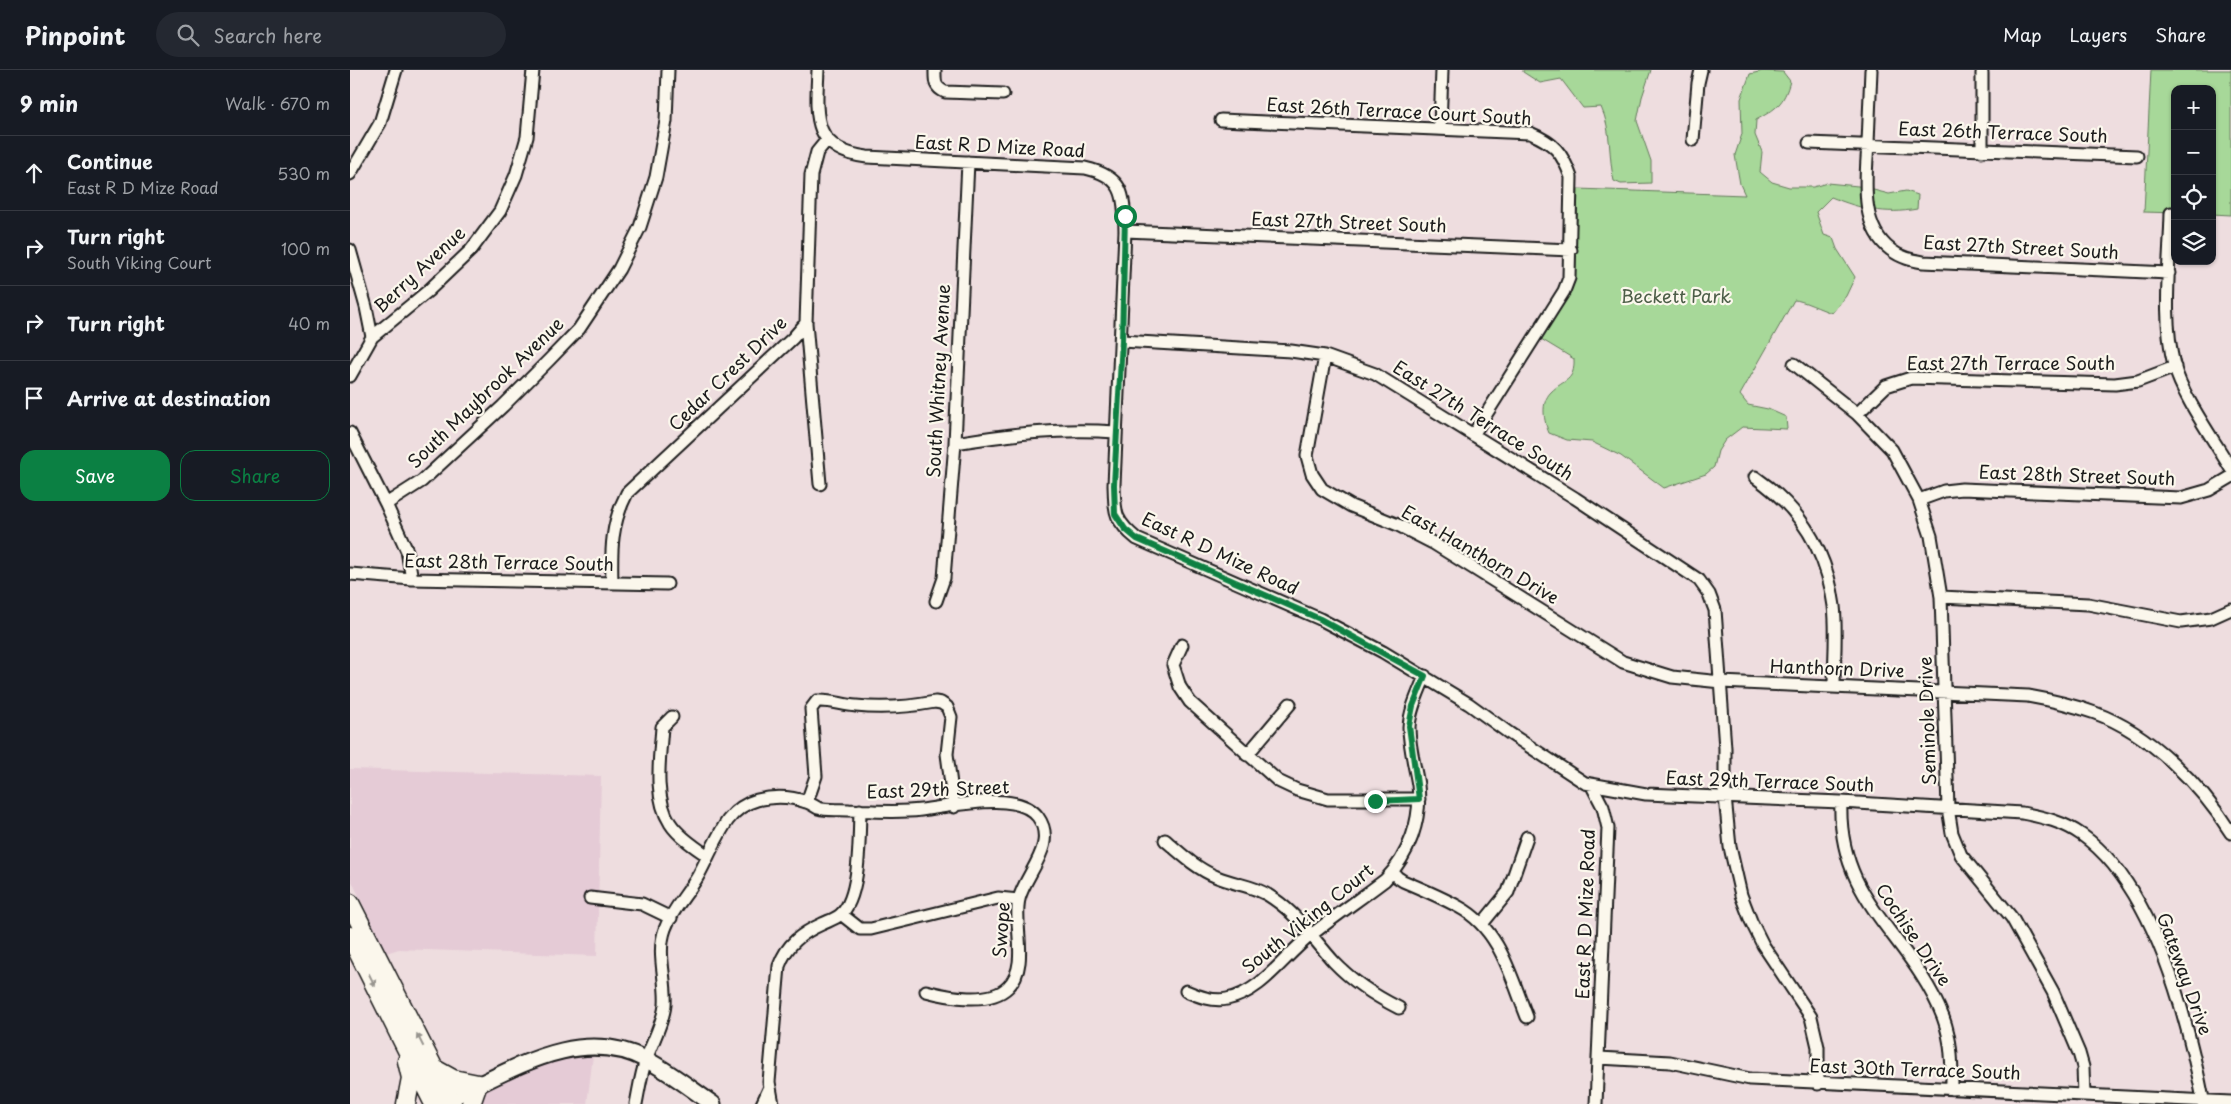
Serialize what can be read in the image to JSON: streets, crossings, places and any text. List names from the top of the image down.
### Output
{
  "streets": {
    "street": [
      "East 26th Terrace Court South",
      "East 26th Terrace South",
      "East R D Mize Road",
      "East 27th Street South",
      "Berry Avenue",
      "East 27th Terrace South",
      "Cedar Crest Drive",
      "South Whitney Avenue",
      "South Maybrook Avenue",
      "East 28th Street South",
      "East Hanthorn Drive",
      "East 28th Terrace South",
      "Hanthorn Drive",
      "Seminole Drive",
      "East 29th Terrace South",
      "East 29th Street",
      "South Viking Court",
      "Swope",
      "Cochise Drive",
      "Gateway Drive",
      "East 30th Terrace South"
    ]
  },
  "crossings": [
    ["East 26th Terrace Court South", "East 27th Street South"],
    ["East 26th Terrace Court South", "East 27th Terrace South"],
    ["East 26th Terrace South", "East 27th Street South"],
    ["East R D Mize Road", "East 27th Street South"],
    ["East R D Mize Road", "East 27th Terrace South"],
    ["East R D Mize Road", "Cedar Crest Drive"],
    ["East R D Mize Road", "South Whitney Avenue"],
    ["East R D Mize Road", "East 29th Terrace South"],
    ["East R D Mize Road", "South Viking Court"],
    ["East R D Mize Road", "East 30th Terrace South"],
    ["East 27th Terrace South", "East Hanthorn Drive"],
    ["East 27th Terrace South", "Hanthorn Drive"],
    ["East 27th Terrace South", "Seminole Drive"],
    ["East 27th Terrace South", "East 29th Terrace South"],
    ["East 27th Terrace South", "East 30th Terrace South"],
    ["Cedar Crest Drive", "East 28th Terrace South"],
    ["East 28th Street South", "Seminole Drive"],
    ["East Hanthorn Drive", "Hanthorn Drive"],
    ["Hanthorn Drive", "Seminole Drive"],
    ["Seminole Drive", "East 29th Terrace South"],
    ["Seminole Drive", "Gateway Drive"],
    ["Seminole Drive", "East 30th Terrace South"],
    ["East 29th Terrace South", "Cochise Drive"],
    ["East 29th Terrace South", "Gateway Drive"],
    ["East 29th Street", "Swope"],
    ["Cochise Drive", "East 30th Terrace South"],
    ["Gateway Drive", "East 30th Terrace South"]
  ],
  "parks": ["Beckett Park"],
  "page": {
    "header": "Pinpoint",
    "search": "Search here",
    "nav": ["Map", "Layers", "Share"],
    "heading": ["9 min", "Walk · 670 m"],
    "map_buttons": ["+", "−"],
    "list": [
      ["Continue", "East R D Mize Road", "530 m"],
      ["Turn right", "South Viking Court", "100 m"],
      ["Turn right", "40 m"],
      "Arrive at destination"
    ],
    "buttons": ["Save", "Share"]
  }
}
